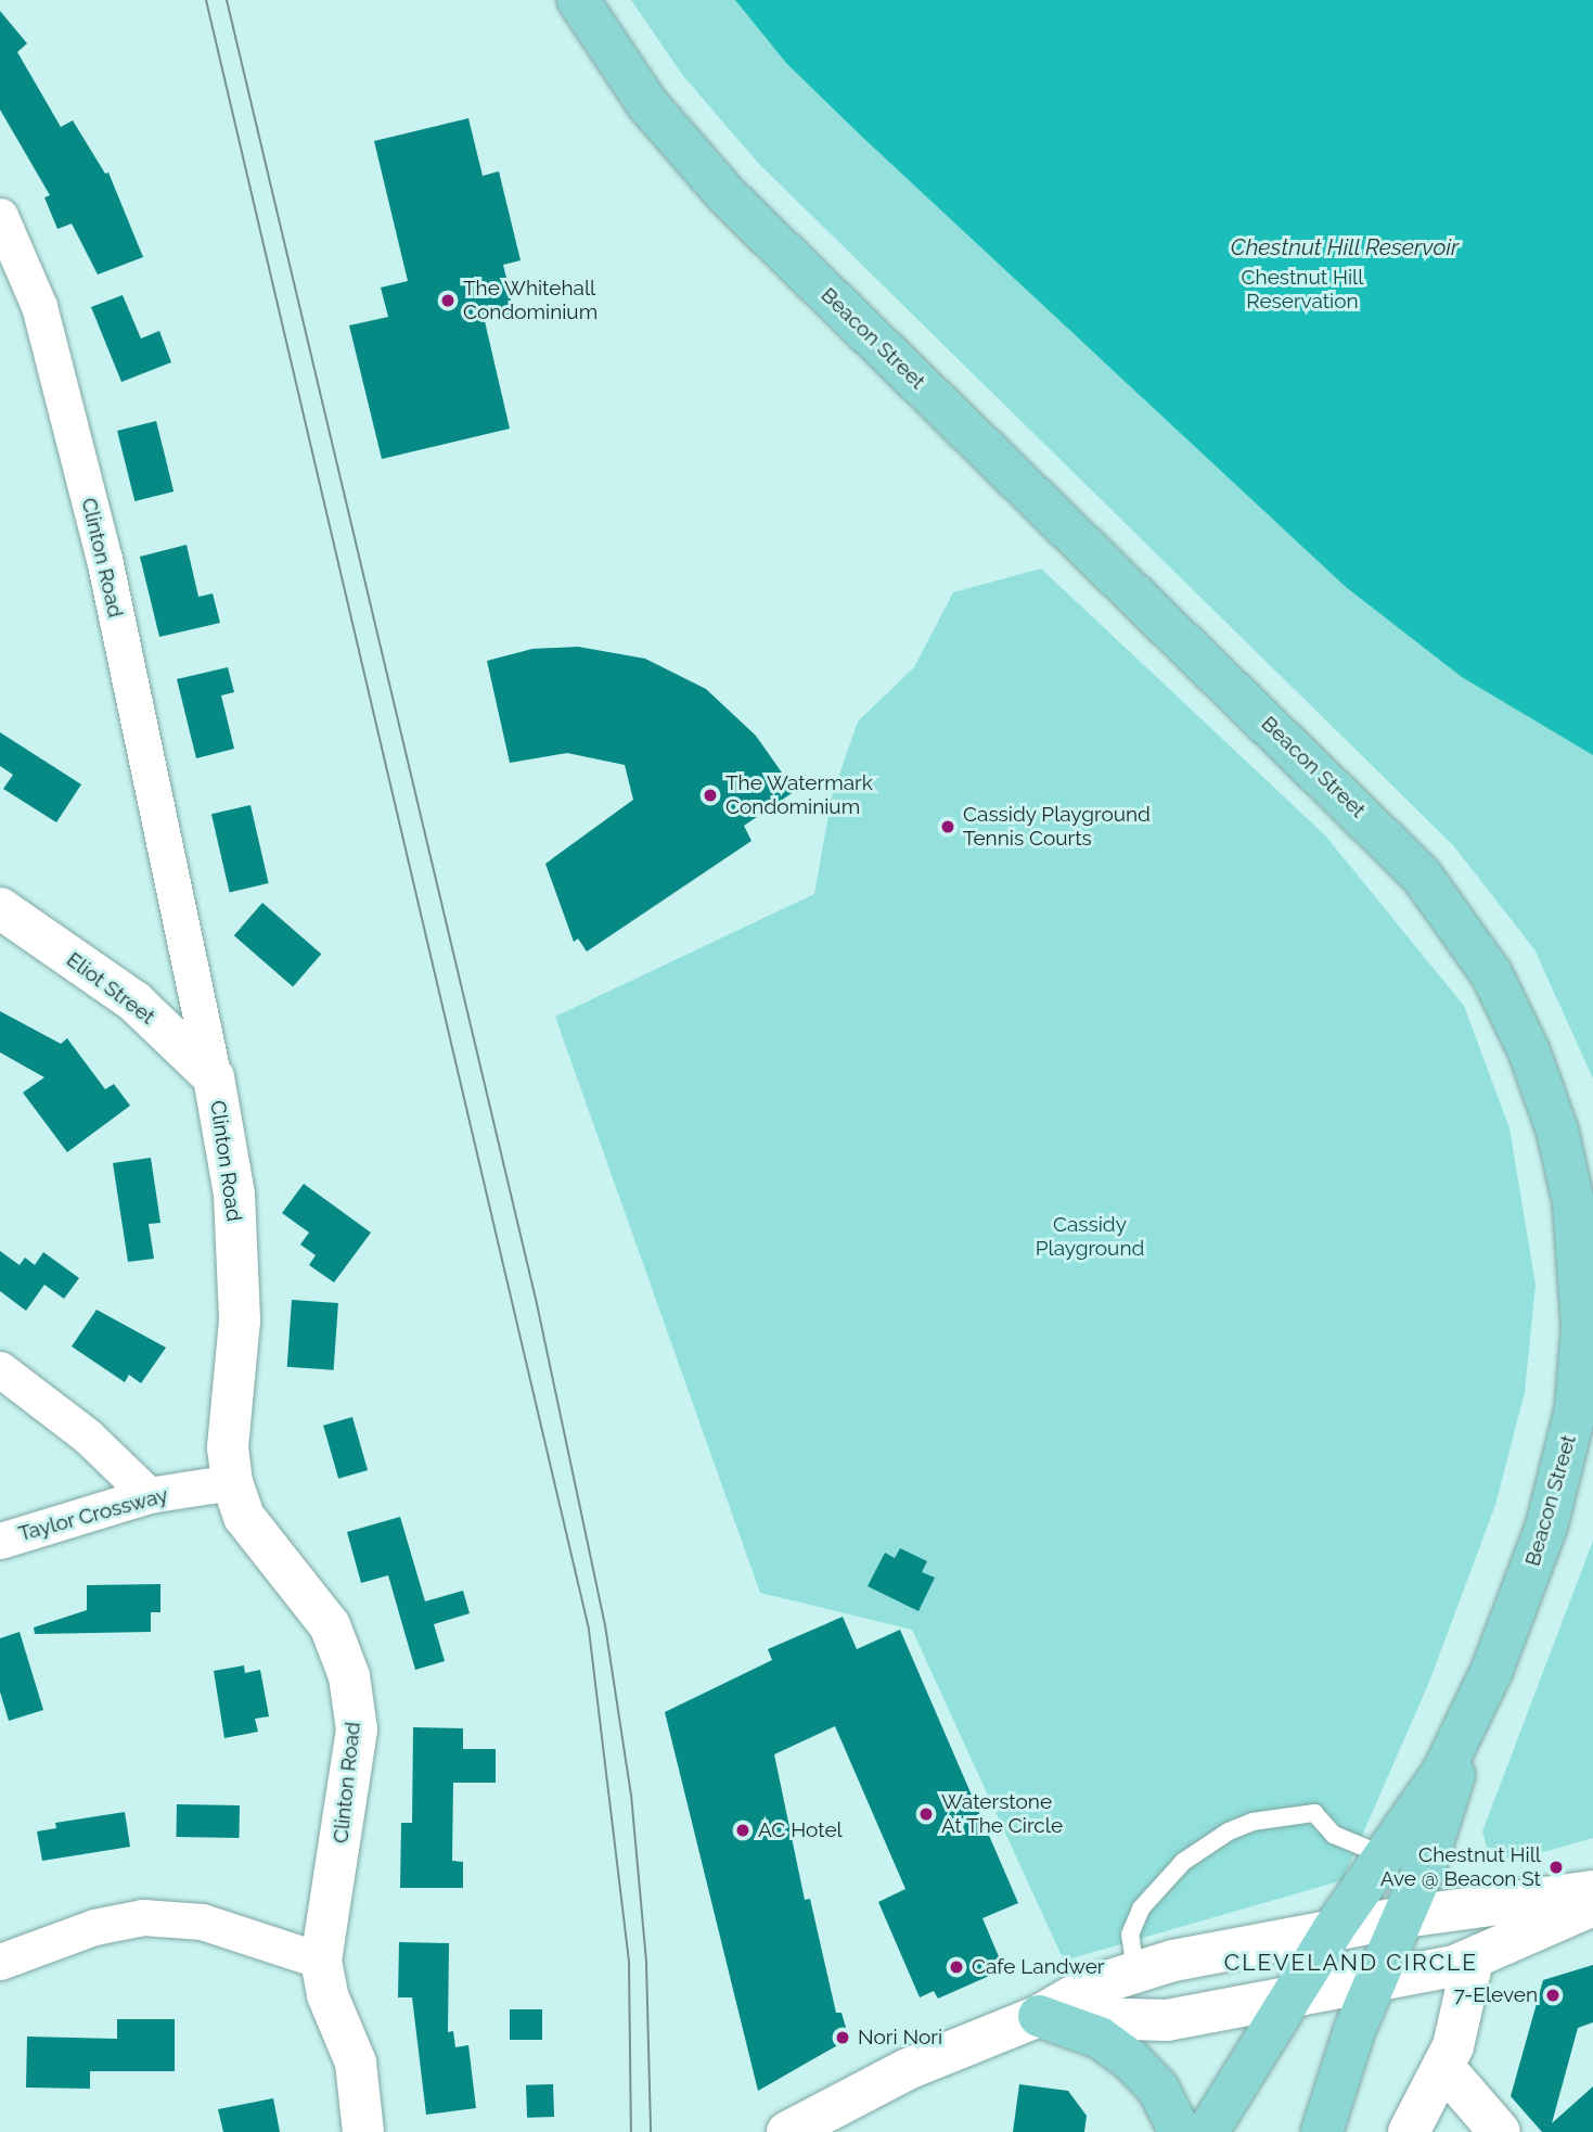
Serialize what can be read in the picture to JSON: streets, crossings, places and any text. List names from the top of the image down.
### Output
{
  "streets": {
    "main road": ["Beacon Street"],
    "street": ["Clinton Road", "Eliot Street", "Taylor Crossway"]
  },
  "crossings": [
    ["Clinton Road", "Eliot Street"],
    ["Clinton Road", "Taylor Crossway"]
  ],
  "districts": ["CLEVELAND CIRCLE"],
  "water": ["Chestnut Hill Reservoir"],
  "parks": ["Chestnut Hill Reservation", "Cassidy Playground"],
  "places": [
    "The Whitehall Condominium",
    "The Watermark Condominium",
    "Cassidy Playground Tennis Courts",
    "Waterstone At The Circle",
    "AC Hotel",
    "Chestnut Hill Ave @ Beacon St",
    "Cafe Landwer",
    "7-Eleven",
    "Nori Nori"
  ]
}
